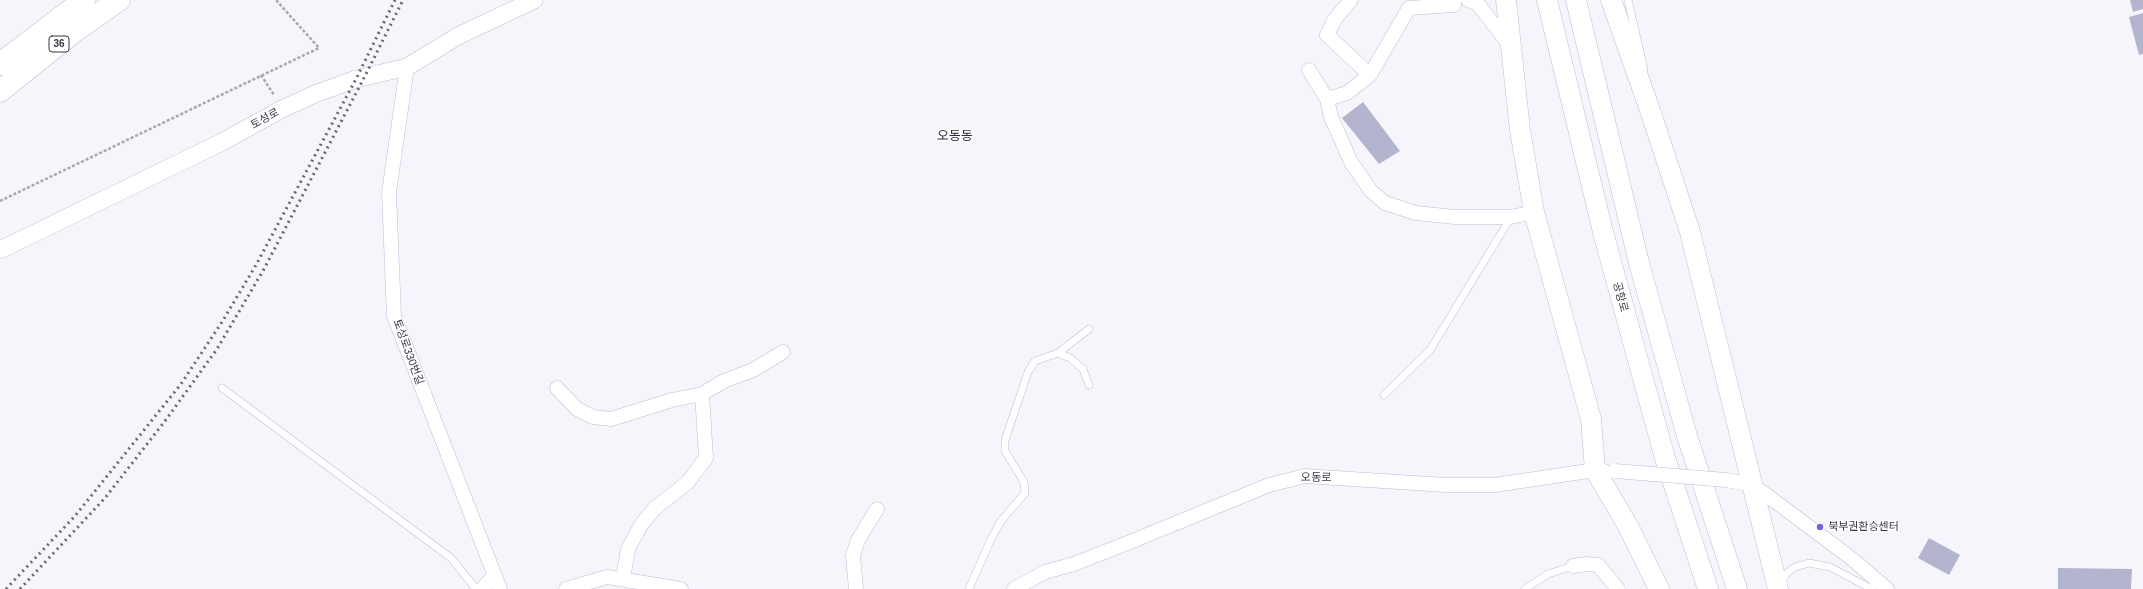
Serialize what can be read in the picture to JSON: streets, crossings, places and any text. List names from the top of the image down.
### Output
{
  "streets": {
    "highway": ["36"],
    "main road": ["공항로"],
    "street": ["토성로", "토성로330번길", "오동로"]
  },
  "crossings": [
    ["토성로", "토성로330번길"]
  ],
  "districts": ["오동동"],
  "places": ["북부권환승센터"]
}
